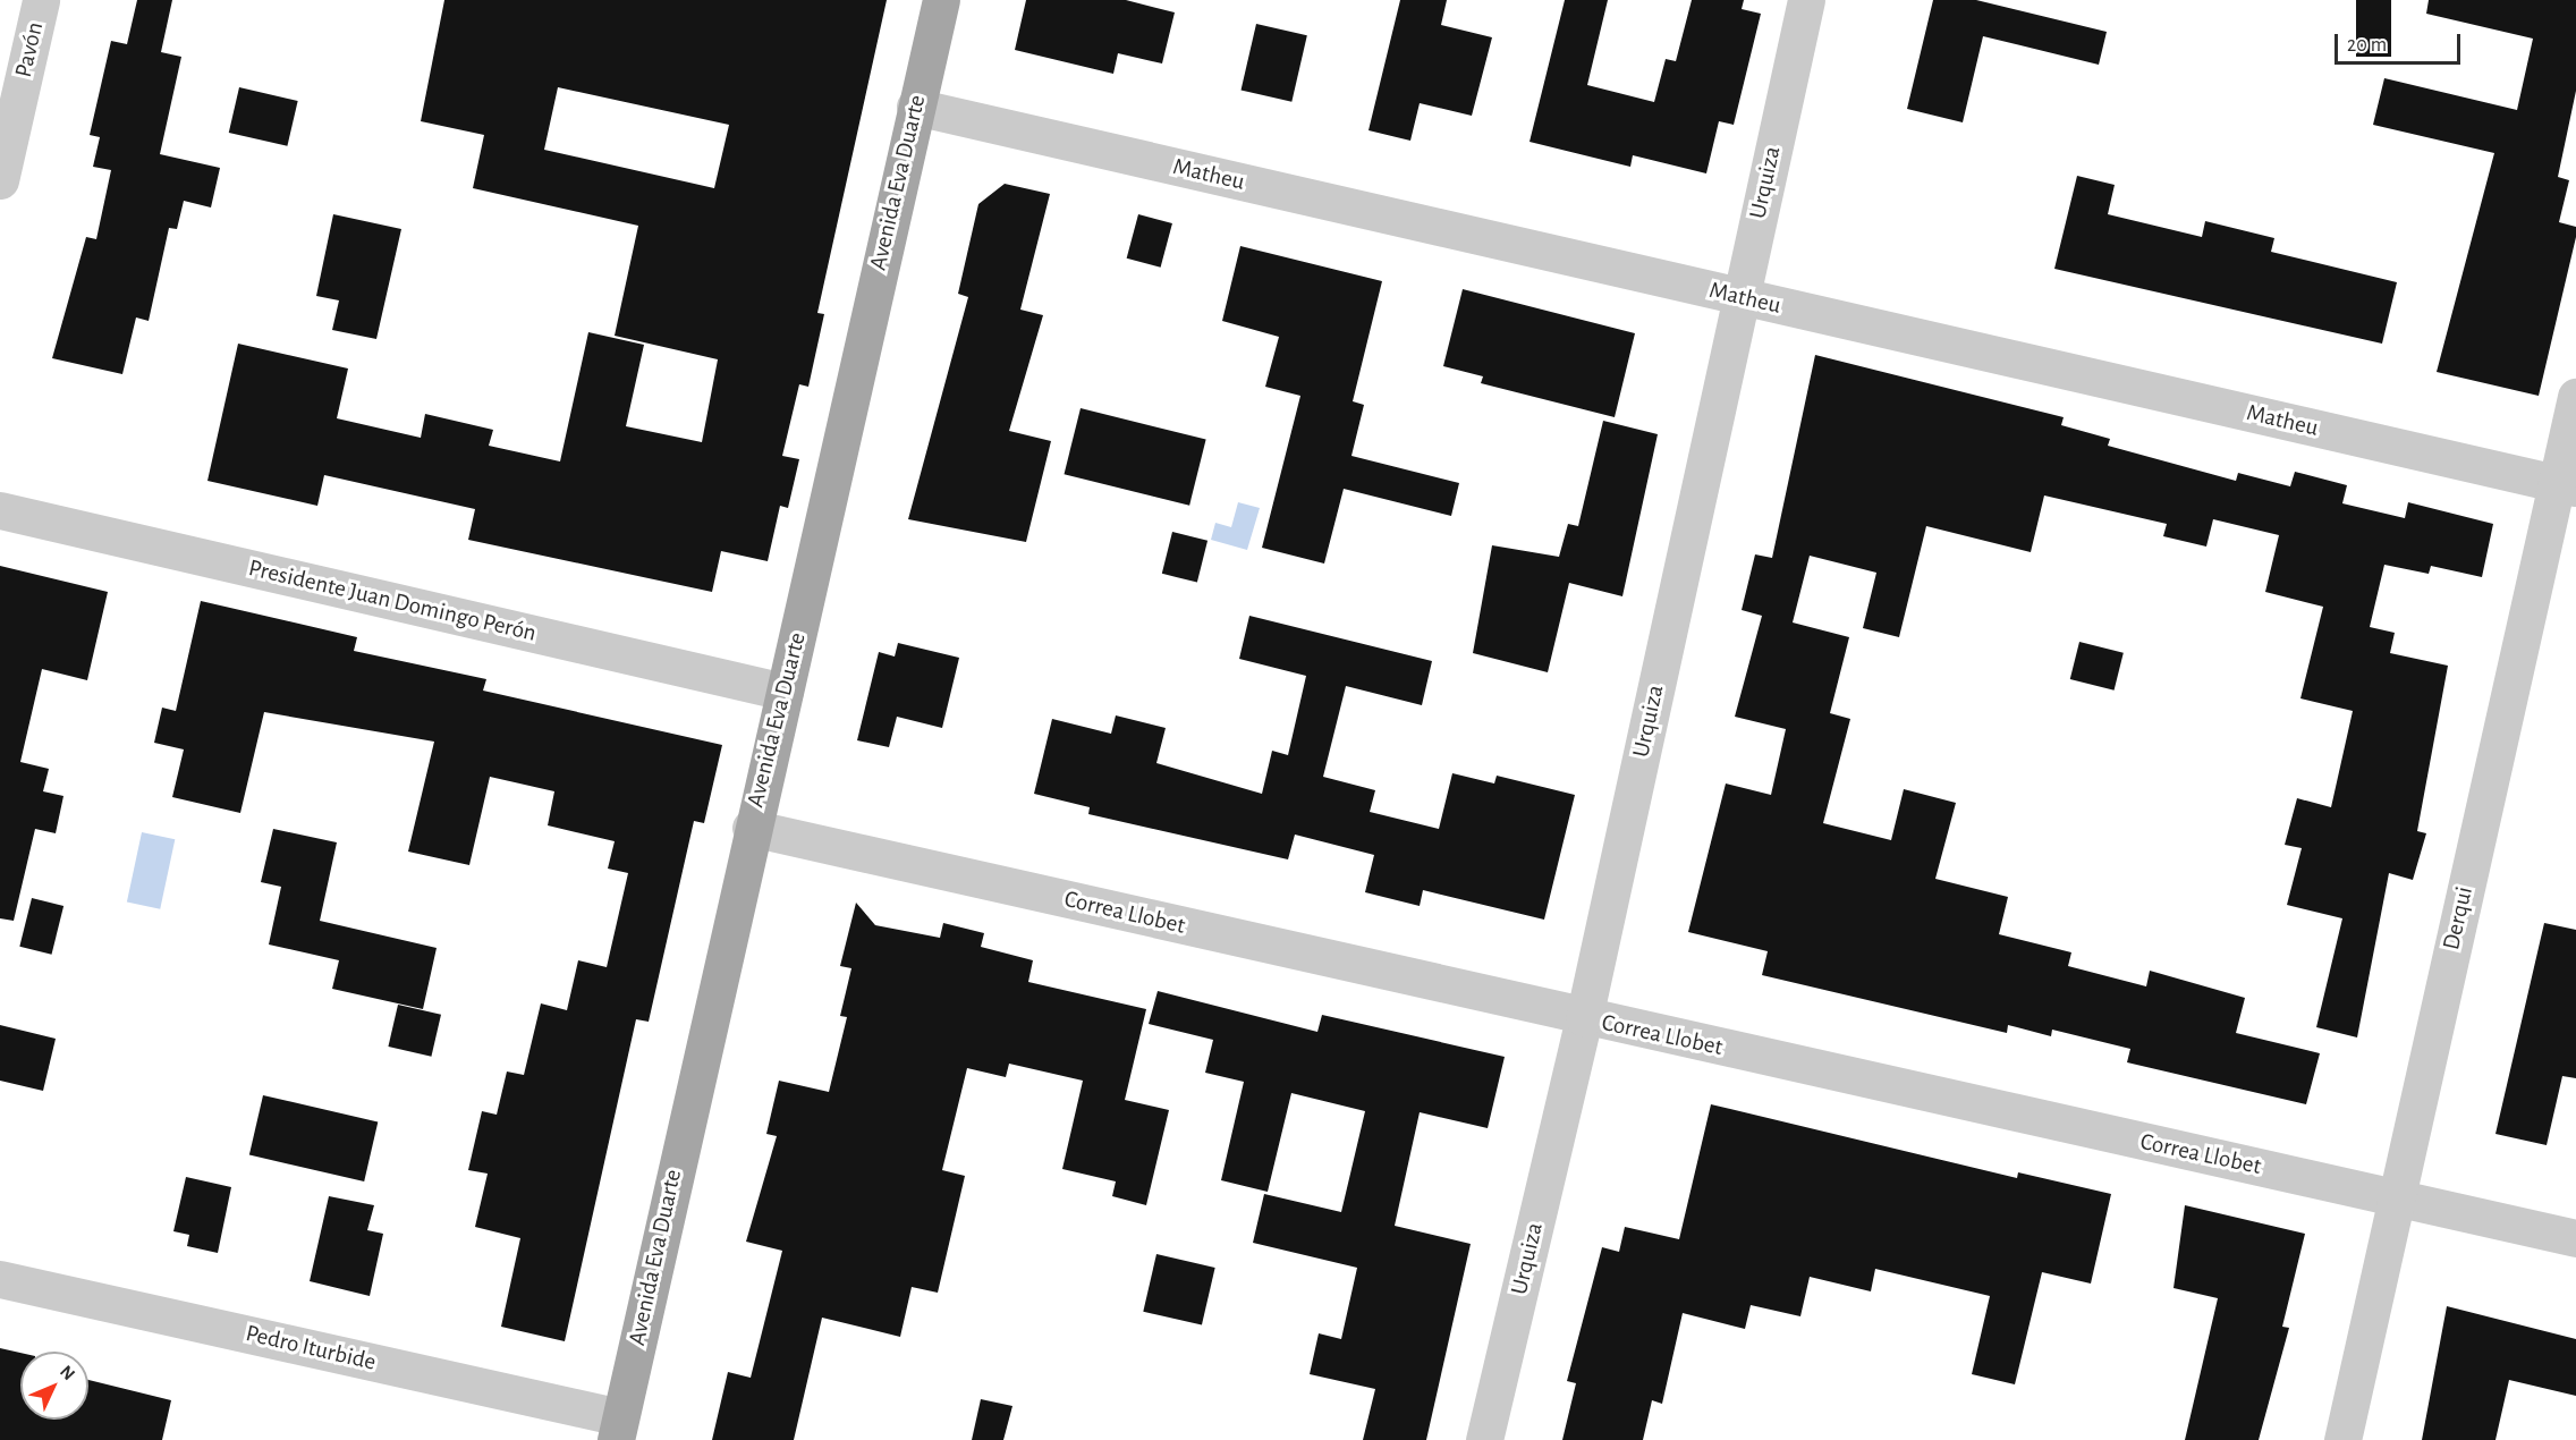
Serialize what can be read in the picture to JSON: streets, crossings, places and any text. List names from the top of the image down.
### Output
{
  "streets": {
    "main road": ["Avenida Eva Duarte"],
    "street": [
      "Pavón",
      "Matheu",
      "Urquiza",
      "Presidente Juan Domingo Perón",
      "Correa Llobet",
      "Derqui",
      "Pedro Iturbide"
    ]
  },
  "crossings": [
    ["Matheu", "Avenida Eva Duarte"],
    ["Matheu", "Urquiza"],
    ["Matheu", "Derqui"],
    ["Avenida Eva Duarte", "Presidente Juan Domingo Perón"],
    ["Avenida Eva Duarte", "Correa Llobet"],
    ["Avenida Eva Duarte", "Pedro Iturbide"],
    ["Urquiza", "Correa Llobet"],
    ["Correa Llobet", "Derqui"]
  ],
  "scale_bar": "20 m",
  "north": "top right"
}
